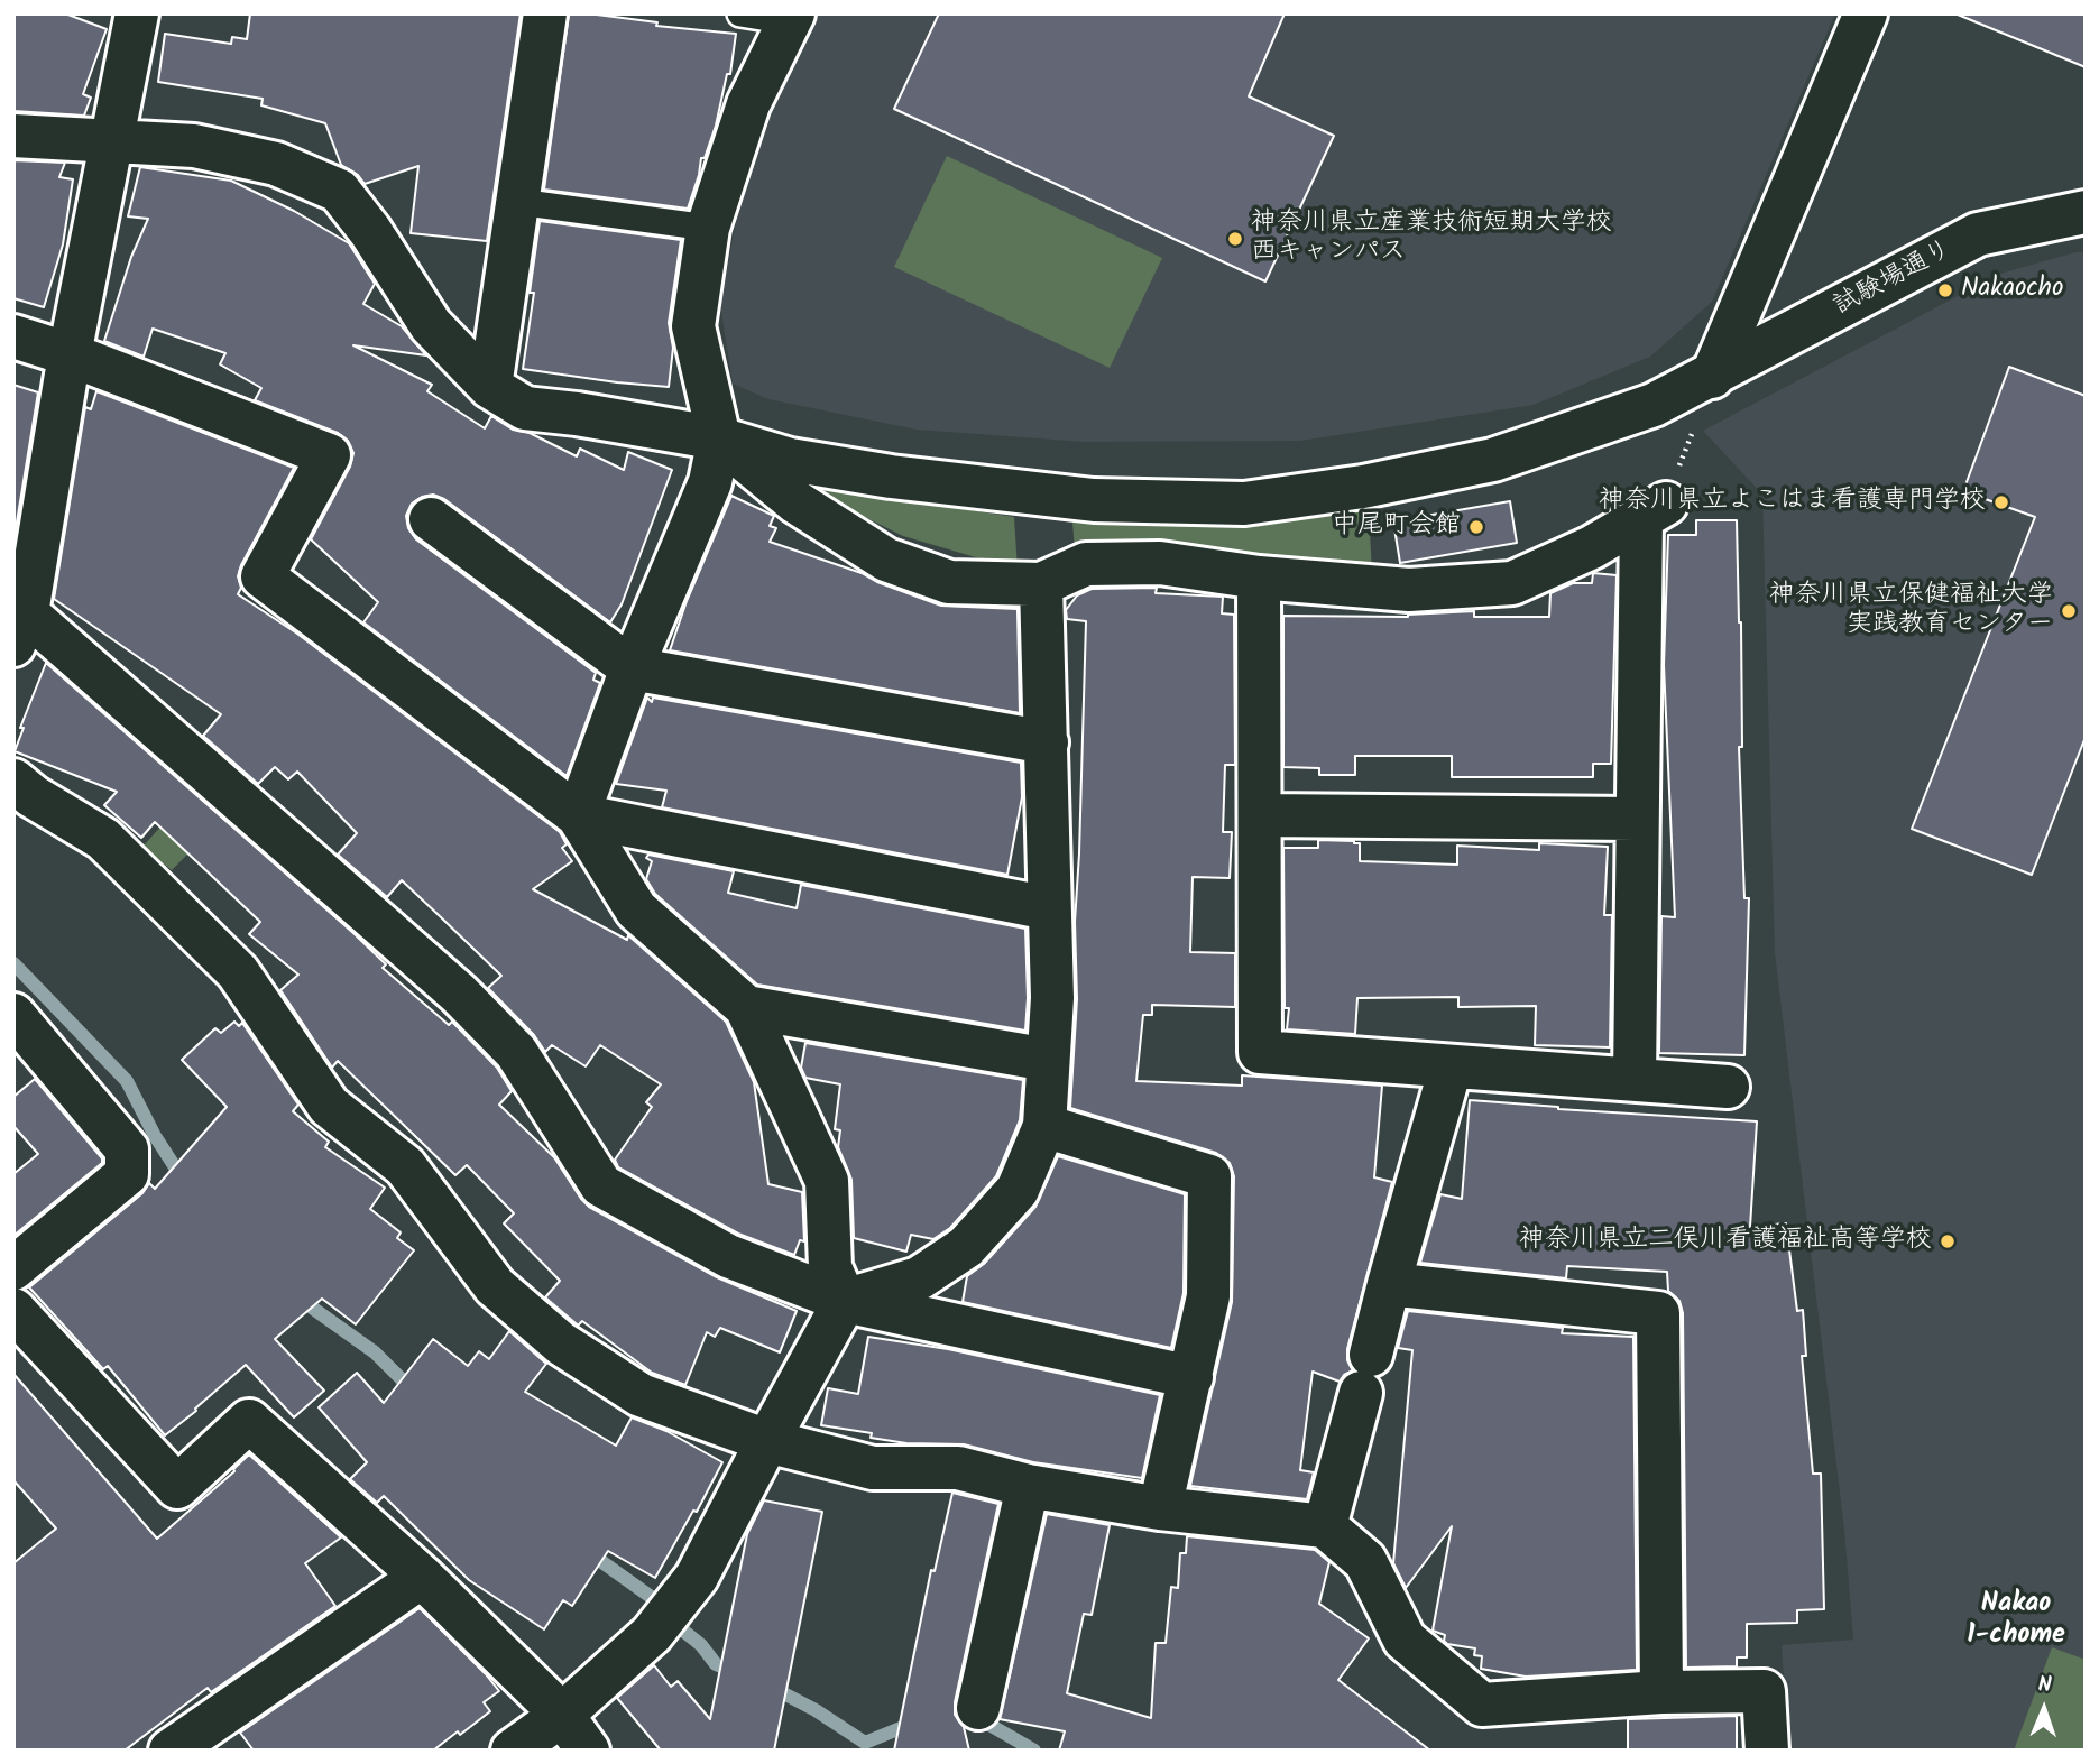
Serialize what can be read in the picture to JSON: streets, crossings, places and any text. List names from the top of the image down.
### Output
{
  "streets": {
    "street": ["試験場通り"]
  },
  "districts": ["Nakao 1-chome"],
  "places": [
    "神奈川県立産業技術短期大学校 西キャンパス",
    "Nakaocho",
    "神奈川県立よこはま看護専門学校",
    "中尾町会館",
    "神奈川県立保健福祉大学 実践教育センター",
    "神奈川県立二俣川看護福祉高等学校"
  ],
  "north": "top"
}
